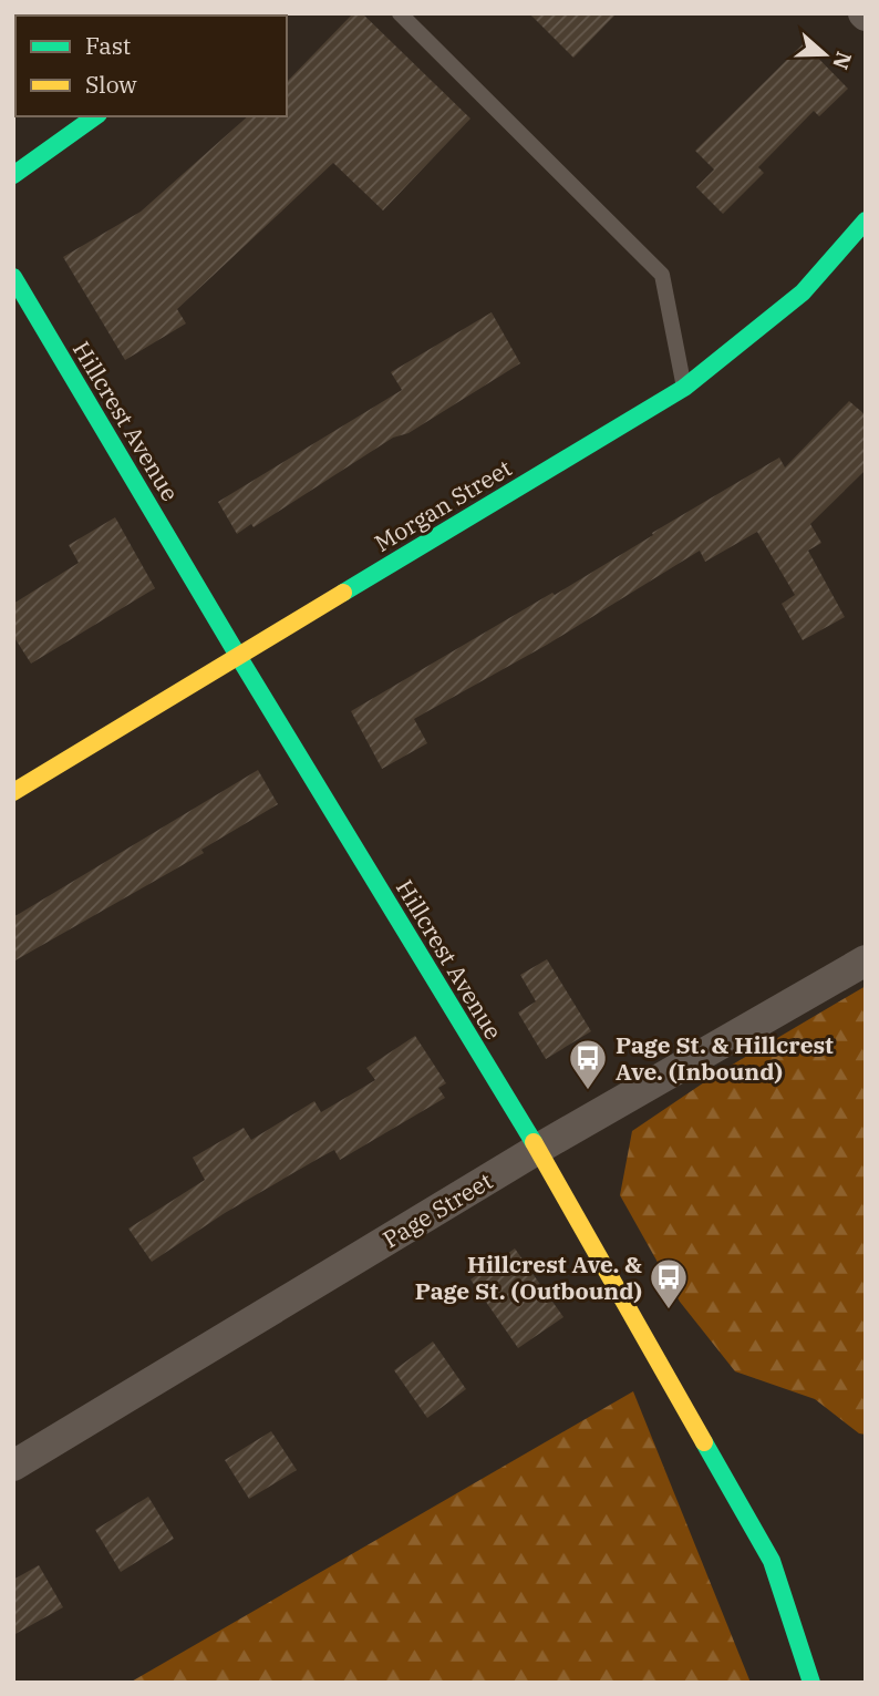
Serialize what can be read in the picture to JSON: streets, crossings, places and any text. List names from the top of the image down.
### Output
{
  "streets": {
    "street": ["Hillcrest Avenue", "Morgan Street", "Page Street"]
  },
  "crossings": [
    ["Hillcrest Avenue", "Morgan Street"],
    ["Hillcrest Avenue", "Page Street"]
  ],
  "places": {
    "bus stop": ["Page St. & Hillcrest Ave. (Inbound)", "Hillcrest Ave. & Page St. (Outbound)"]
  },
  "legend": ["Fast", "Slow"],
  "north": "right"
}
